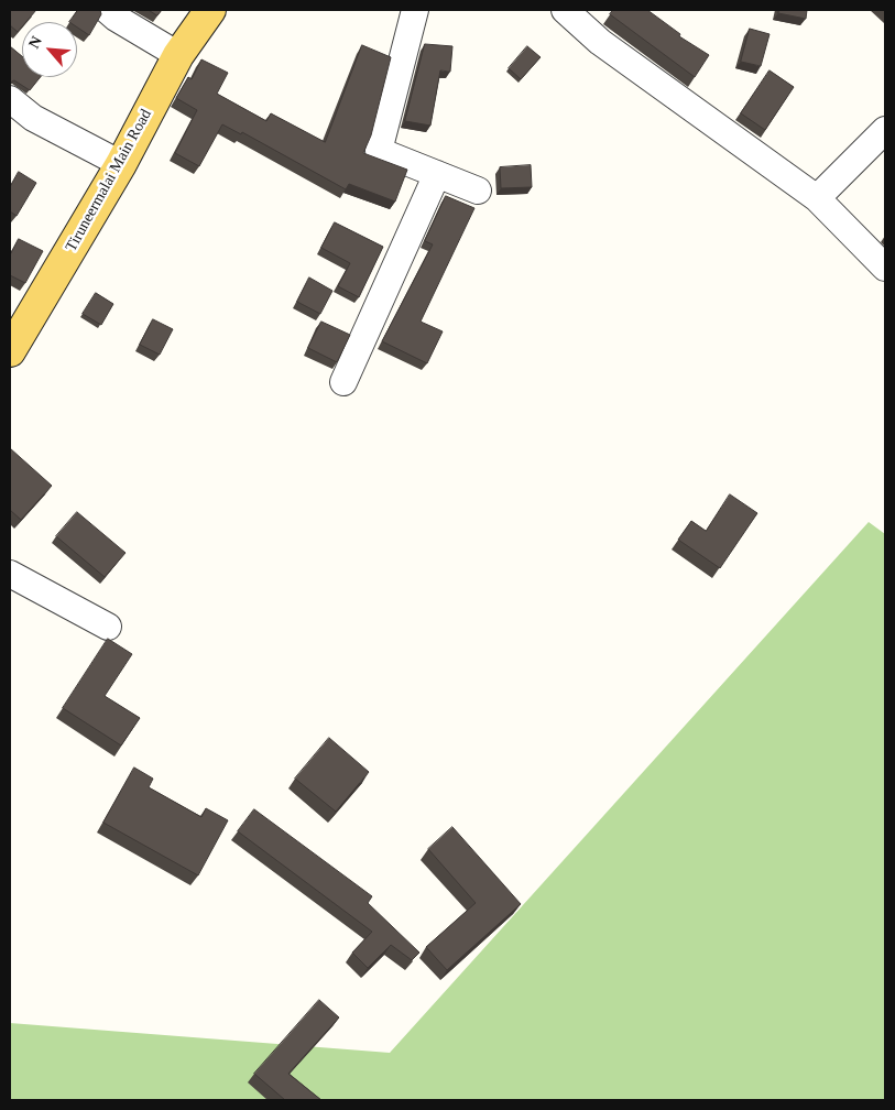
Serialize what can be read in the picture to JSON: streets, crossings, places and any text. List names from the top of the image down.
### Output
{
  "streets": {
    "main road": ["Tiruneermalai Main Road"]
  },
  "north": "top left"
}
